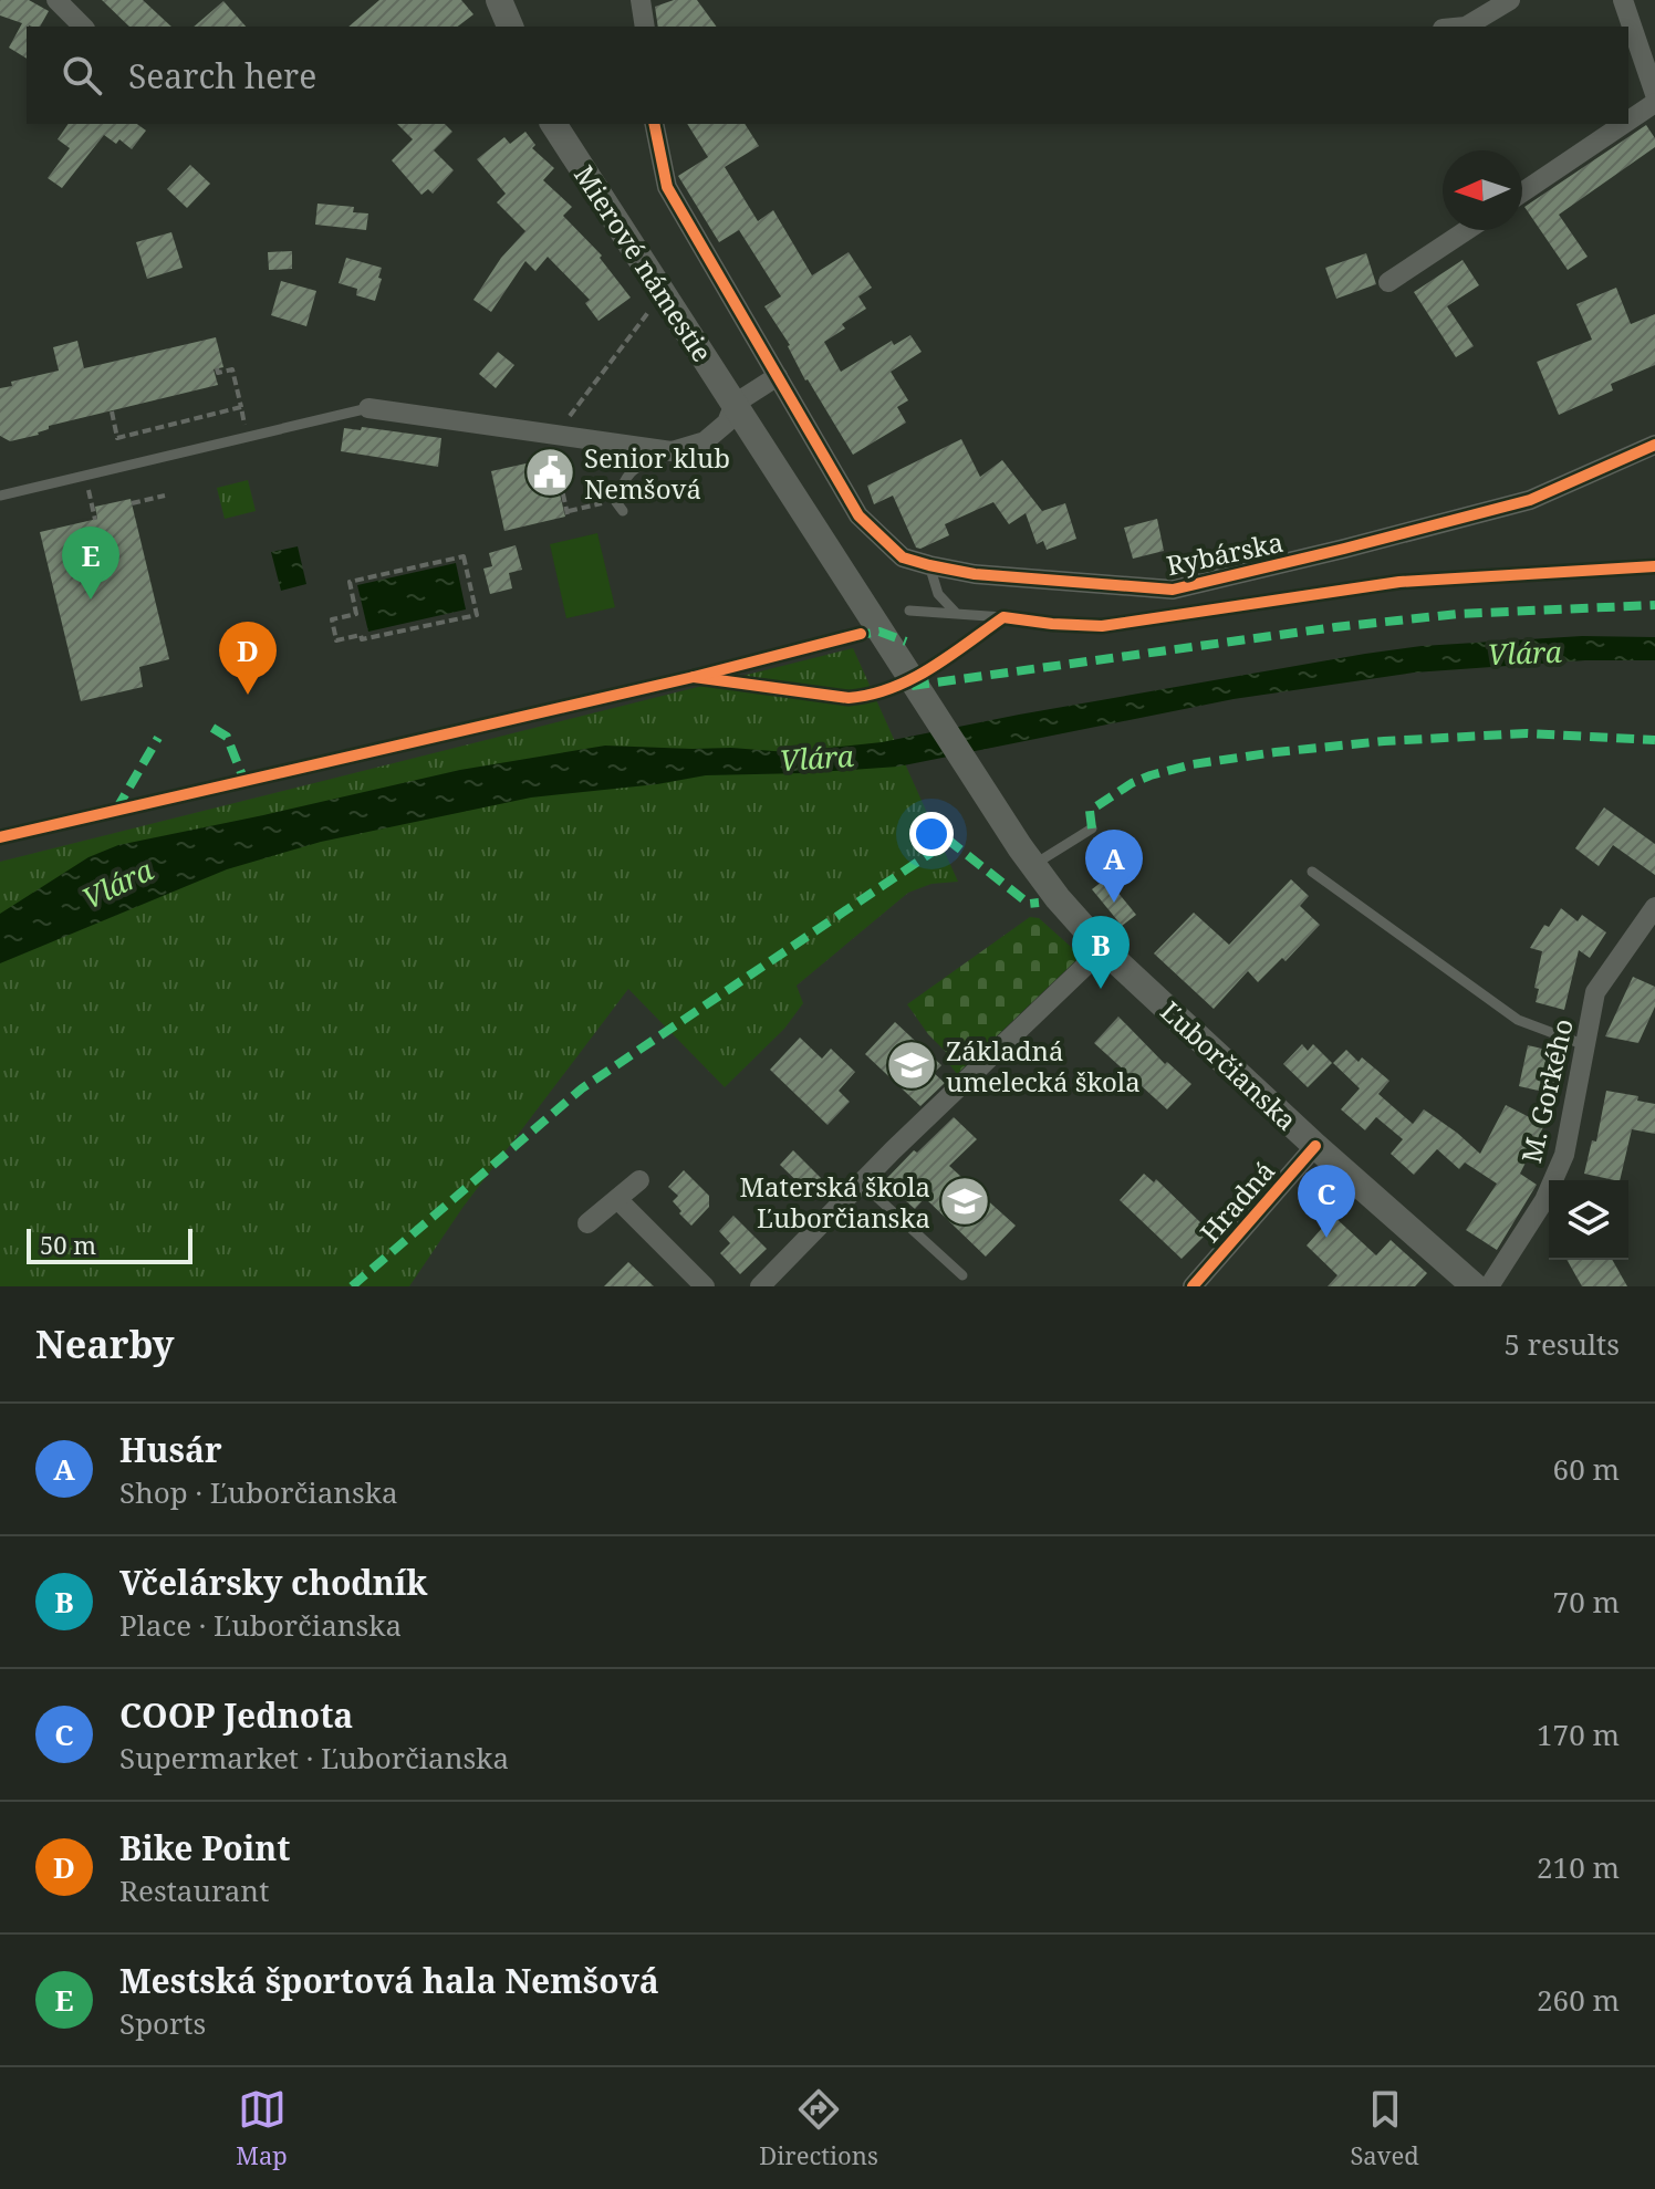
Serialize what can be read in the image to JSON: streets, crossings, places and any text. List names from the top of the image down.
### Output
{
  "streets": {
    "main road": ["Mierové námestie", "Ľuborčianska"],
    "street": ["Rybárska", "M. Gorkého", "Hradná"]
  },
  "crossings": [
    ["Mierové námestie", "Rybárska"],
    ["Mierové námestie", "Ľuborčianska"],
    ["Ľuborčianska", "Hradná"]
  ],
  "water": ["Vlára"],
  "places": {
    "public building": ["Senior klub Nemšová"],
    "school or university": ["Základná umelecká škola", "Materská škola Ľuborčianska"]
  },
  "scale_bar": "50 m",
  "north": "left",
  "page": {
    "search": "Search here",
    "pins": [
      "E",
      "D",
      "A",
      "B",
      "C"
    ],
    "scale": "50 m",
    "heading": ["Nearby", "5 results"],
    "list": [
      {
        "mark": "A",
        "name": "Husár",
        "note": "Shop · Ľuborčianska",
        "value": "60 m"
      },
      {
        "mark": "B",
        "name": "Včelársky chodník",
        "note": "Place · Ľuborčianska",
        "value": "70 m"
      },
      {
        "mark": "C",
        "name": "COOP Jednota",
        "note": "Supermarket · Ľuborčianska",
        "value": "170 m"
      },
      {
        "mark": "D",
        "name": "Bike Point",
        "note": "Restaurant",
        "value": "210 m"
      },
      {
        "mark": "E",
        "name": "Mestská športová hala Nemšová",
        "note": "Sports",
        "value": "260 m"
      }
    ],
    "nav": ["Map", "Directions", "Saved"]
  }
}
